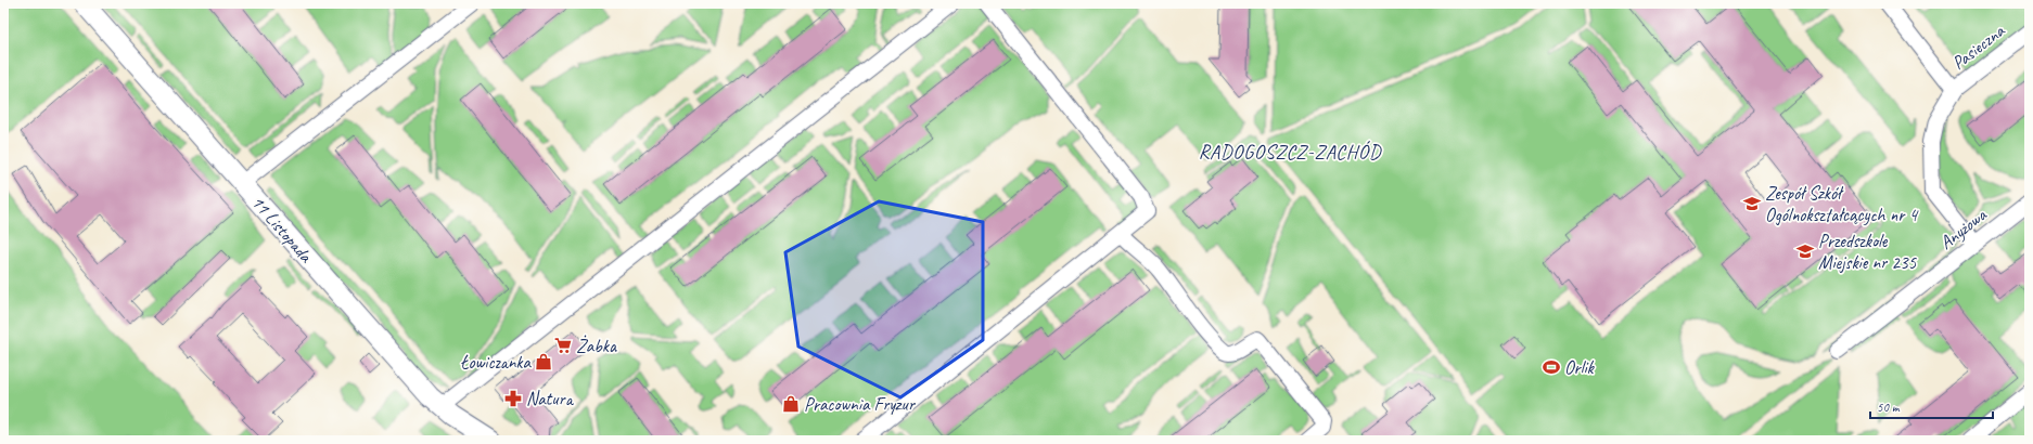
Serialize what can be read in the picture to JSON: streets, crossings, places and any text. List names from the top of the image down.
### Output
{
  "streets": {
    "street": ["Pasieczna", "11 Listopada", "Anyżowa"]
  },
  "districts": ["RADOGOSZCZ-ZACHÓD"],
  "places": {
    "school or university": ["Zespół Szkół Ogólnokształcących nr 4", "Przedszkole Miejskie nr 235"],
    "supermarket": ["Żabka"],
    "shop": ["Łowiczanka", "Pracownia Fryzur"],
    "sports": ["Orlik"],
    "pharmacy": ["Natura"]
  },
  "scale_bar": "50 m"
}
